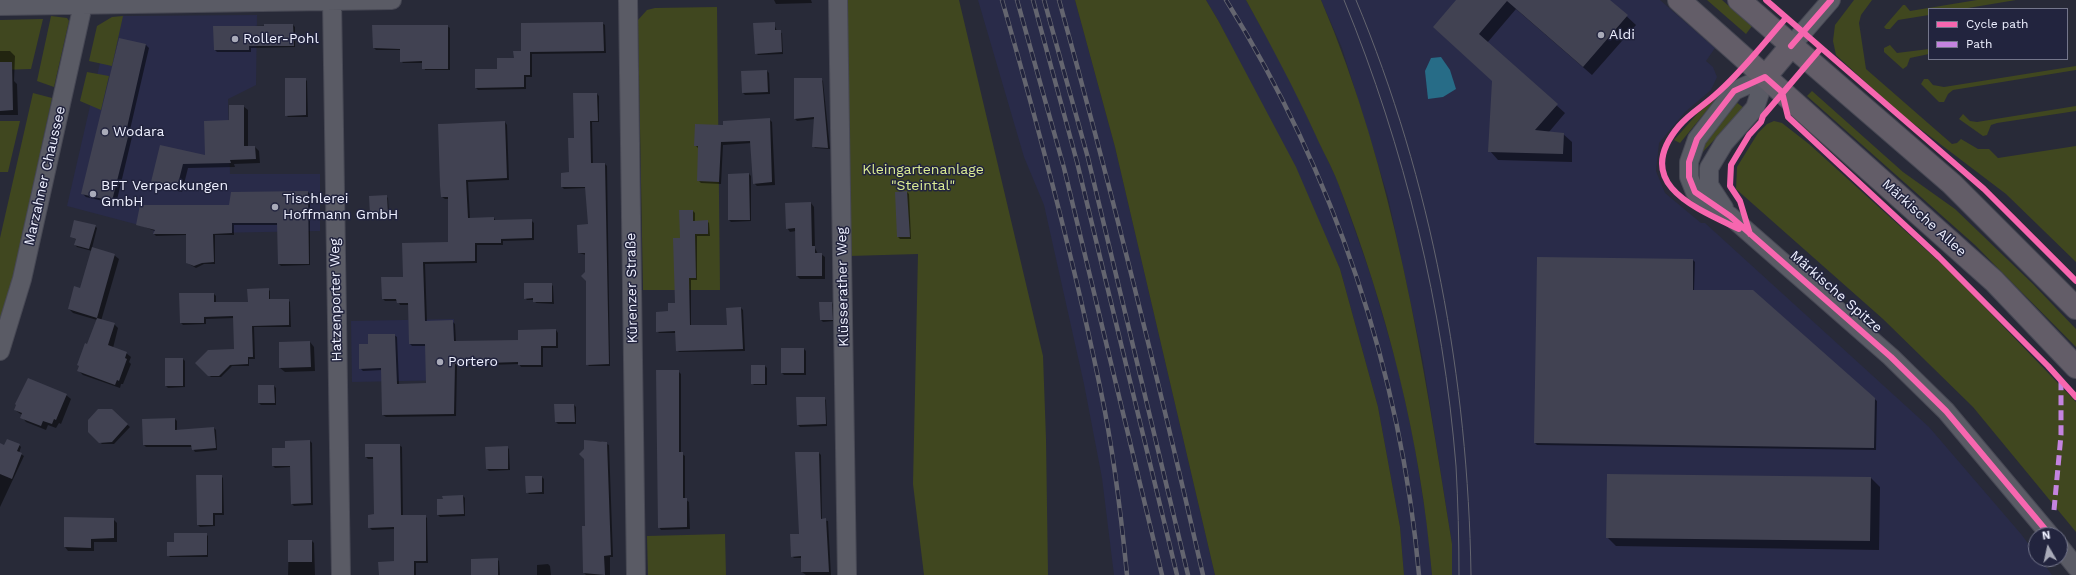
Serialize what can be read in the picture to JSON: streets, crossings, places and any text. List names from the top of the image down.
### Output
{
  "streets": {
    "main road": ["Märkische Allee"],
    "street": [
      "Marzahner Chaussee",
      "Klüsserather Weg",
      "Kürenzer Straße",
      "Märkische Spitze",
      "Hatzenporter Weg"
    ]
  },
  "crossings": [
    ["Märkische Allee", "Märkische Spitze"]
  ],
  "parks": ["Kleingartenanlage \"Steintal\""],
  "places": [
    "Aldi",
    "Roller-Pohl",
    "Wodara",
    "BFT Verpackungen GmbH",
    "Tischlerei Hoffmann GmbH",
    "Portero"
  ],
  "legend": ["Cycle path", "Path"],
  "north": "top"
}
